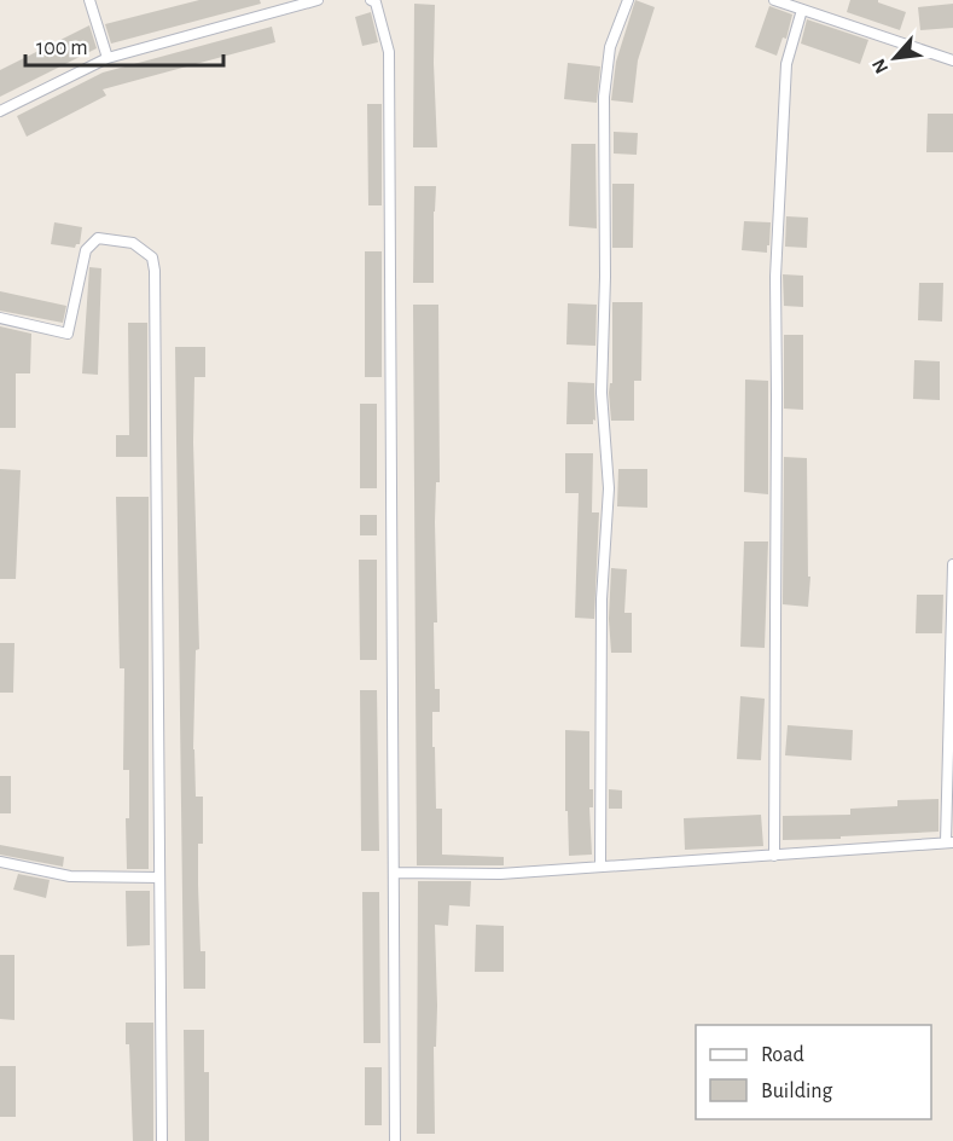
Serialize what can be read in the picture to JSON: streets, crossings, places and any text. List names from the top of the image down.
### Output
{
  "legend": ["Road", "Building"],
  "scale_bar": "100 m",
  "north": "bottom left"
}
